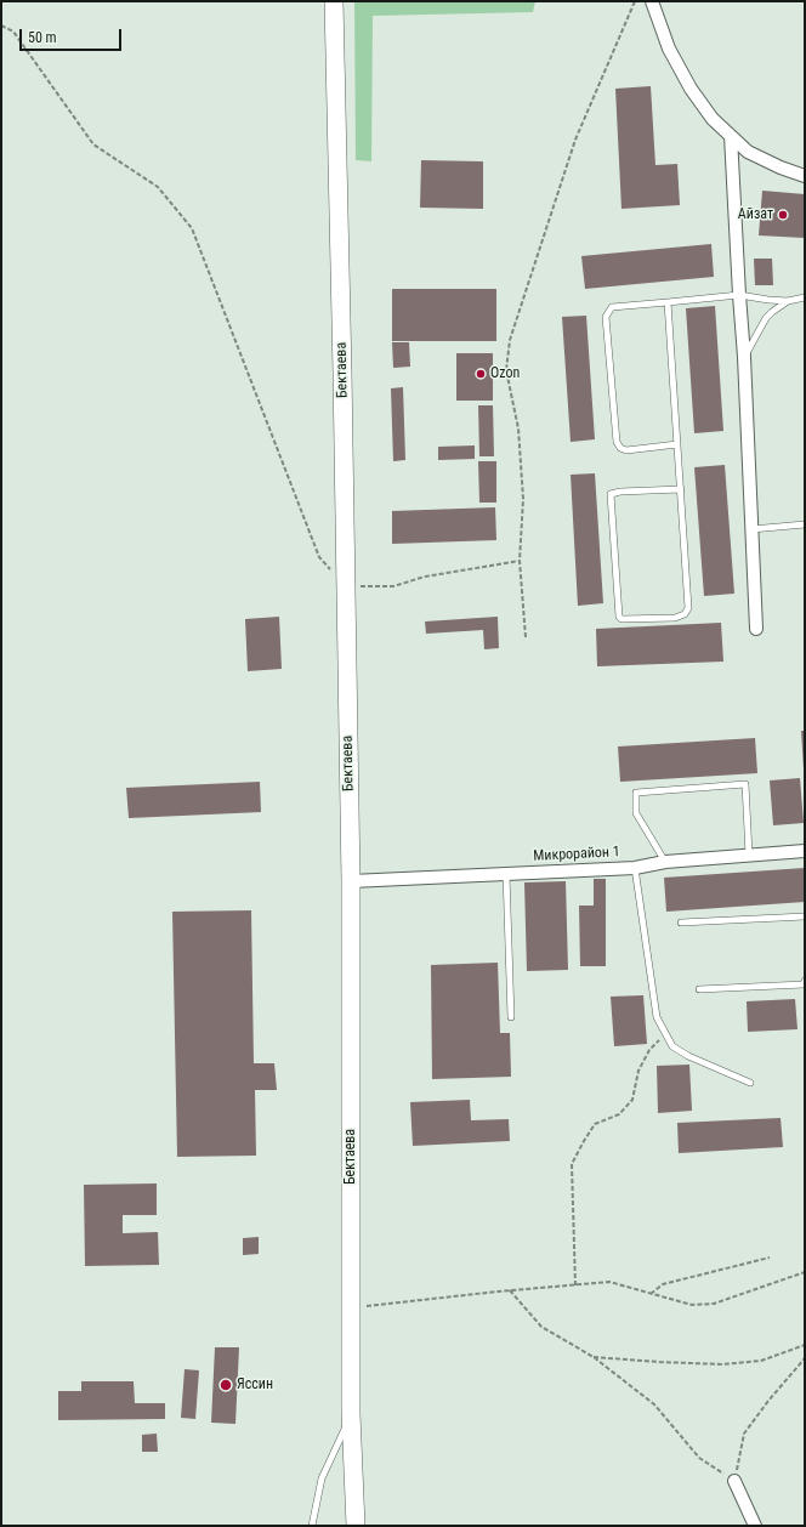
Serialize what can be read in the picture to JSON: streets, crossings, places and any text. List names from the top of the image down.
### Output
{
  "streets": {
    "street": ["Бектаева", "Микрорайон 1"]
  },
  "crossings": [
    ["Бектаева", "Микрорайон 1"]
  ],
  "places": ["Айзат", "Ozon", "Яссин"],
  "scale_bar": "50 m"
}
